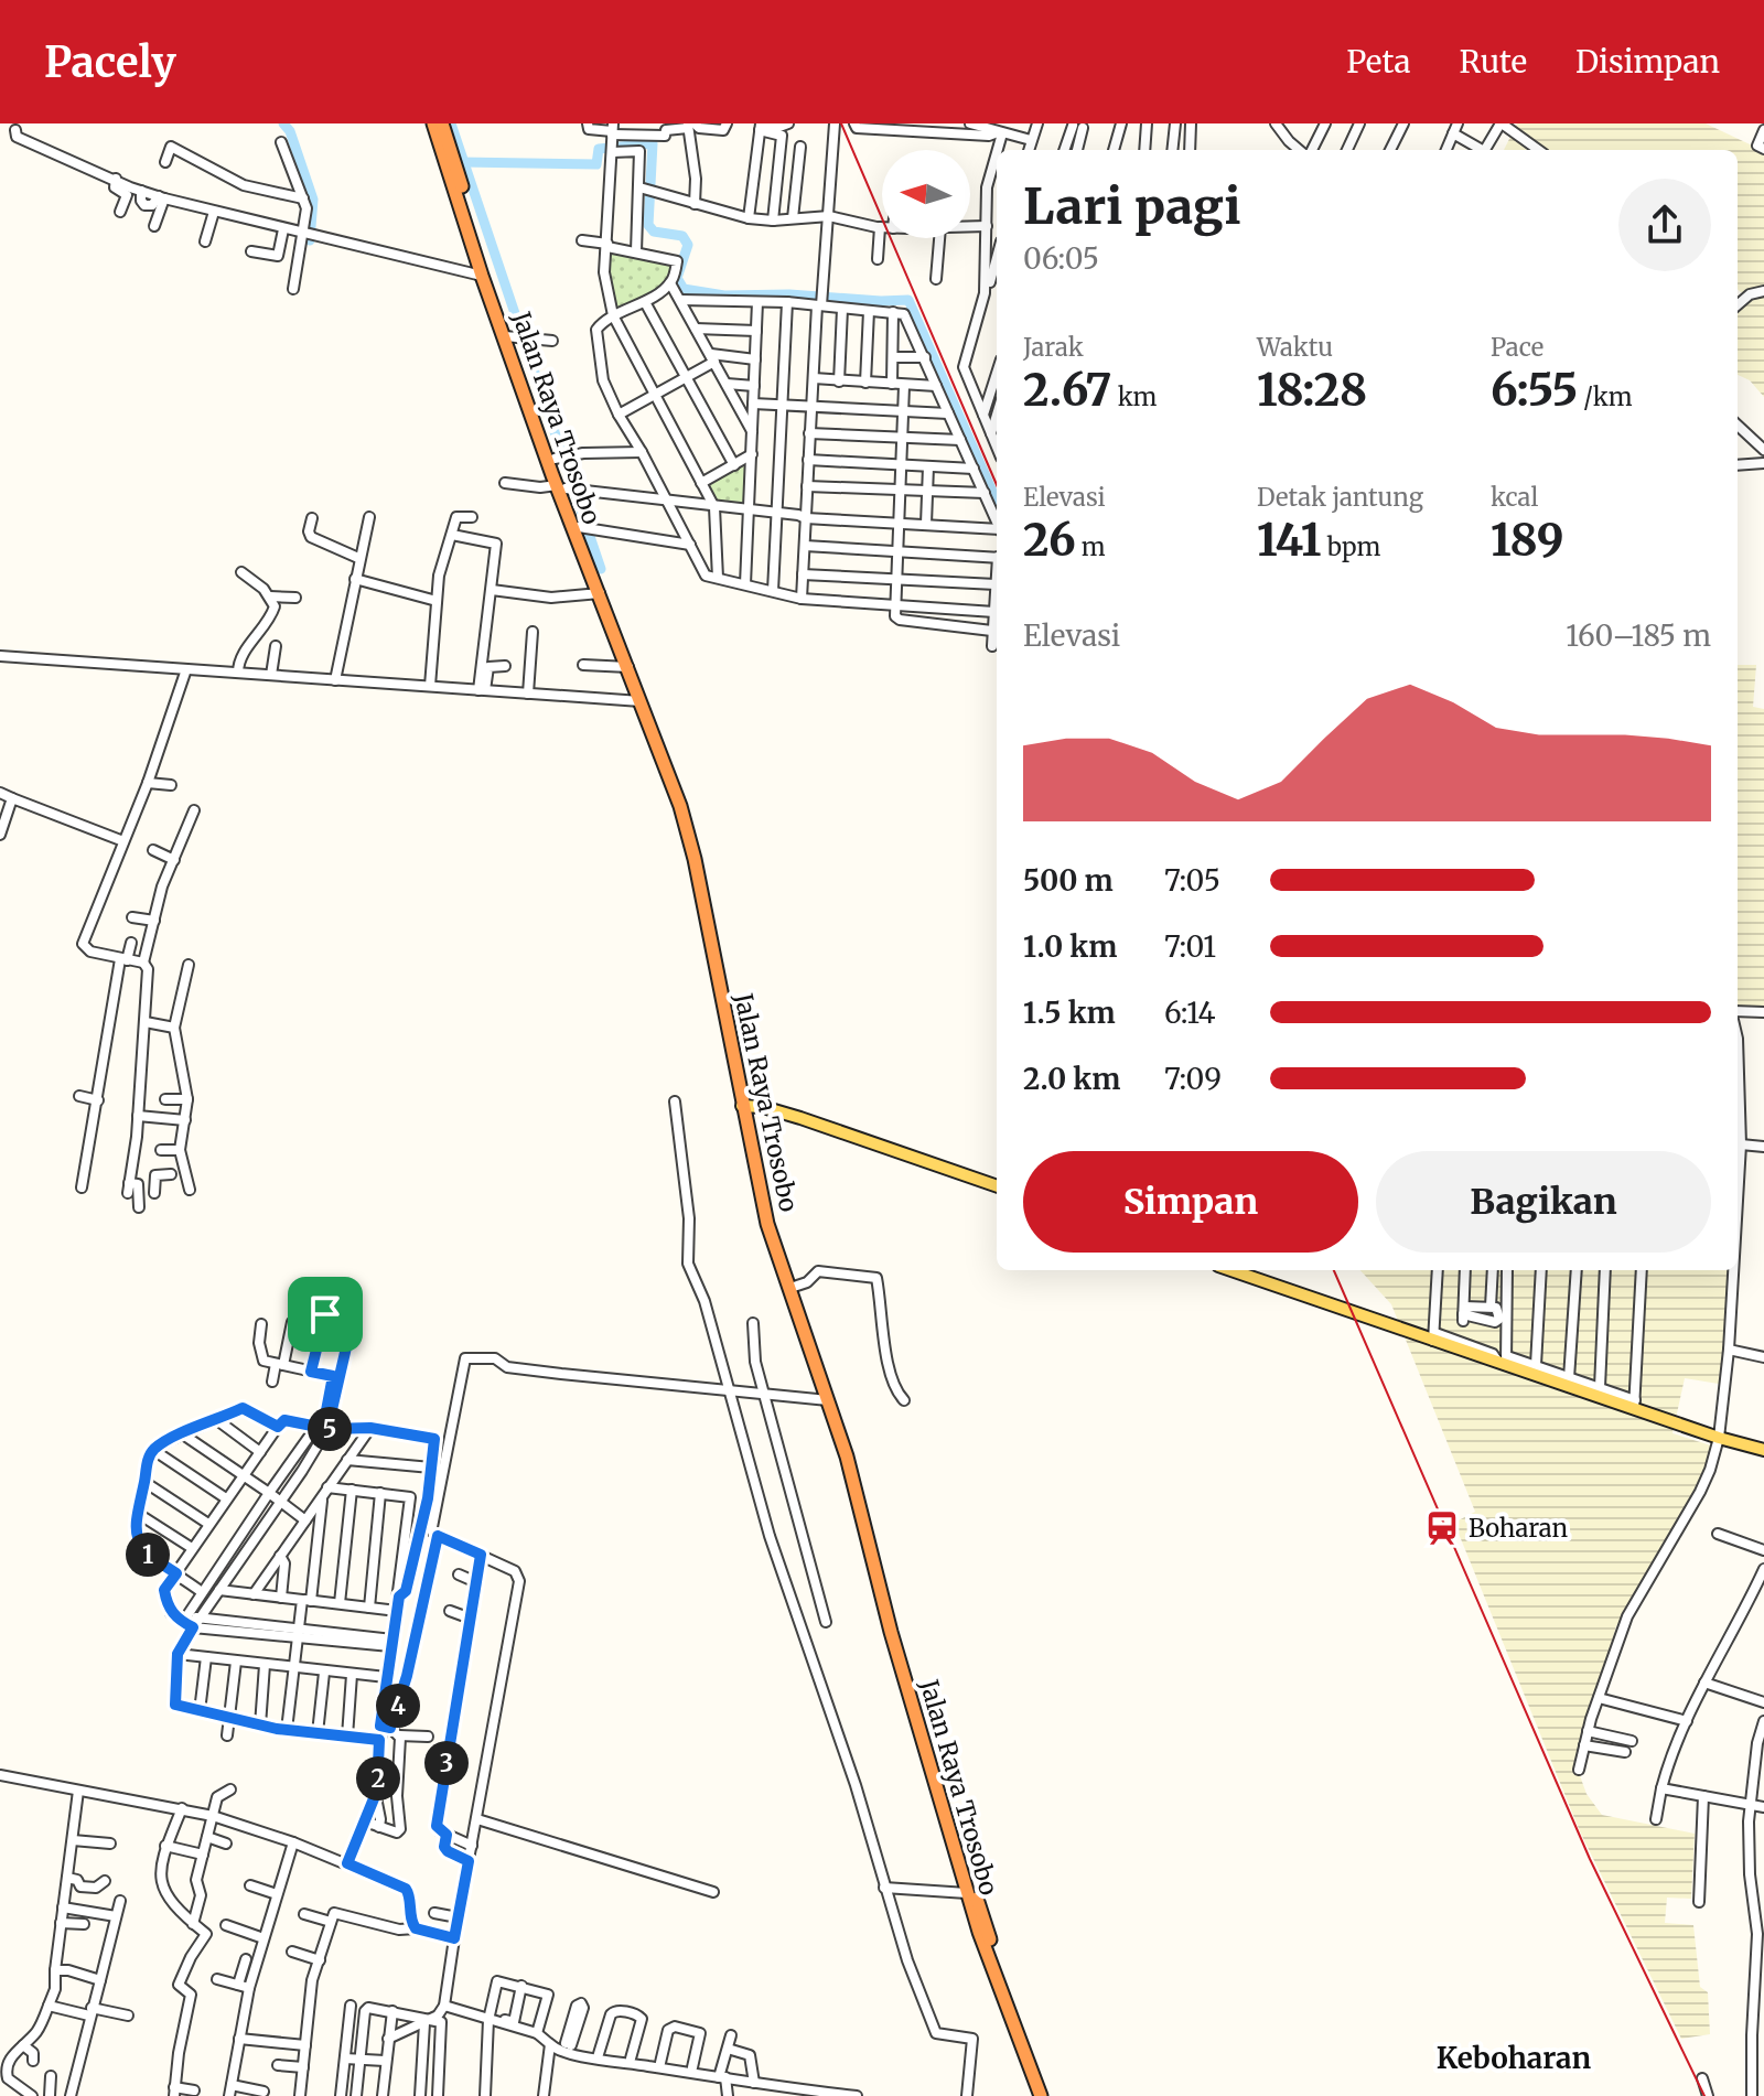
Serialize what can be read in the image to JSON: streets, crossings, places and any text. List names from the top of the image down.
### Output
{
  "streets": {
    "highway": ["Jalan Raya Trosobo"]
  },
  "districts": ["Keboharan"],
  "places": {
    "station": ["Boharan"]
  },
  "north": "left",
  "page": {
    "header": "Pacely",
    "nav": ["Peta", "Rute", "Disimpan"],
    "heading": ["Lari pagi", "06:05"],
    "stats": [
      ["Jarak", "2.67 km"],
      ["Waktu", "18:28"],
      ["Pace", "6:55 /km"],
      ["Elevasi", "26 m"],
      ["Detak jantung", "141 bpm"],
      ["kcal", "189"]
    ],
    "chart": ["Elevasi", "160–185 m"],
    "list": [
      {
        "name": "500 m",
        "note": "7:05"
      },
      {
        "name": "1.0 km",
        "note": "7:01"
      },
      {
        "name": "1.5 km",
        "note": "6:14"
      },
      {
        "name": "2.0 km",
        "note": "7:09"
      }
    ],
    "buttons": ["Simpan", "Bagikan"],
    "pins": [
      "5",
      "1",
      "4",
      "3",
      "2"
    ]
  }
}
